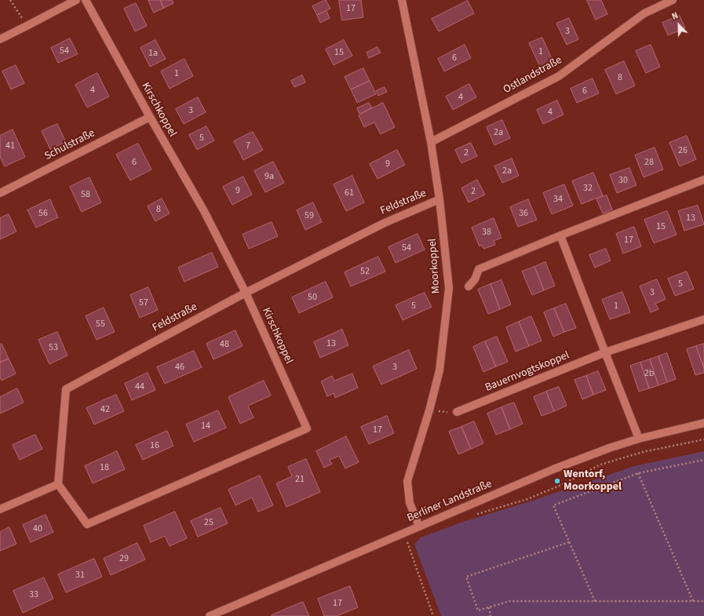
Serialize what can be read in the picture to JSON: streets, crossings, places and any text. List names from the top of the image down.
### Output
{
  "streets": {
    "street": [
      "Ostlandstraße",
      "Kirschkoppel",
      "Schulstraße",
      "Feldstraße",
      "Moorkoppel",
      "Bauernvogtskoppel",
      "Berliner Landstraße"
    ]
  },
  "crossings": [
    ["Ostlandstraße", "Moorkoppel"],
    ["Kirschkoppel", "Schulstraße"],
    ["Kirschkoppel", "Feldstraße"],
    ["Feldstraße", "Moorkoppel"],
    ["Moorkoppel", "Berliner Landstraße"]
  ],
  "places": ["Wentorf, Moorkoppel"],
  "house_numbers": [
    "17",
    "3",
    "54",
    "1",
    "15",
    "1a",
    "6",
    "1",
    "8",
    "4",
    "6",
    "4",
    "3",
    "4",
    "2a",
    "5",
    "41",
    "7",
    "26",
    "2",
    "6",
    "28",
    "9",
    "2a",
    "9a",
    "30",
    "32",
    "9",
    "2",
    "61",
    "58",
    "34",
    "8",
    "56",
    "36",
    "59",
    "13",
    "15",
    "38",
    "17",
    "54",
    "52",
    "5",
    "3",
    "50",
    "57",
    "5",
    "1",
    "55",
    "13",
    "48",
    "53",
    "46",
    "3",
    "2b",
    "44",
    "42",
    "14",
    "17",
    "16",
    "18",
    "21",
    "25",
    "40",
    "29",
    "31",
    "33",
    "17"
  ],
  "north": "top left"
}
